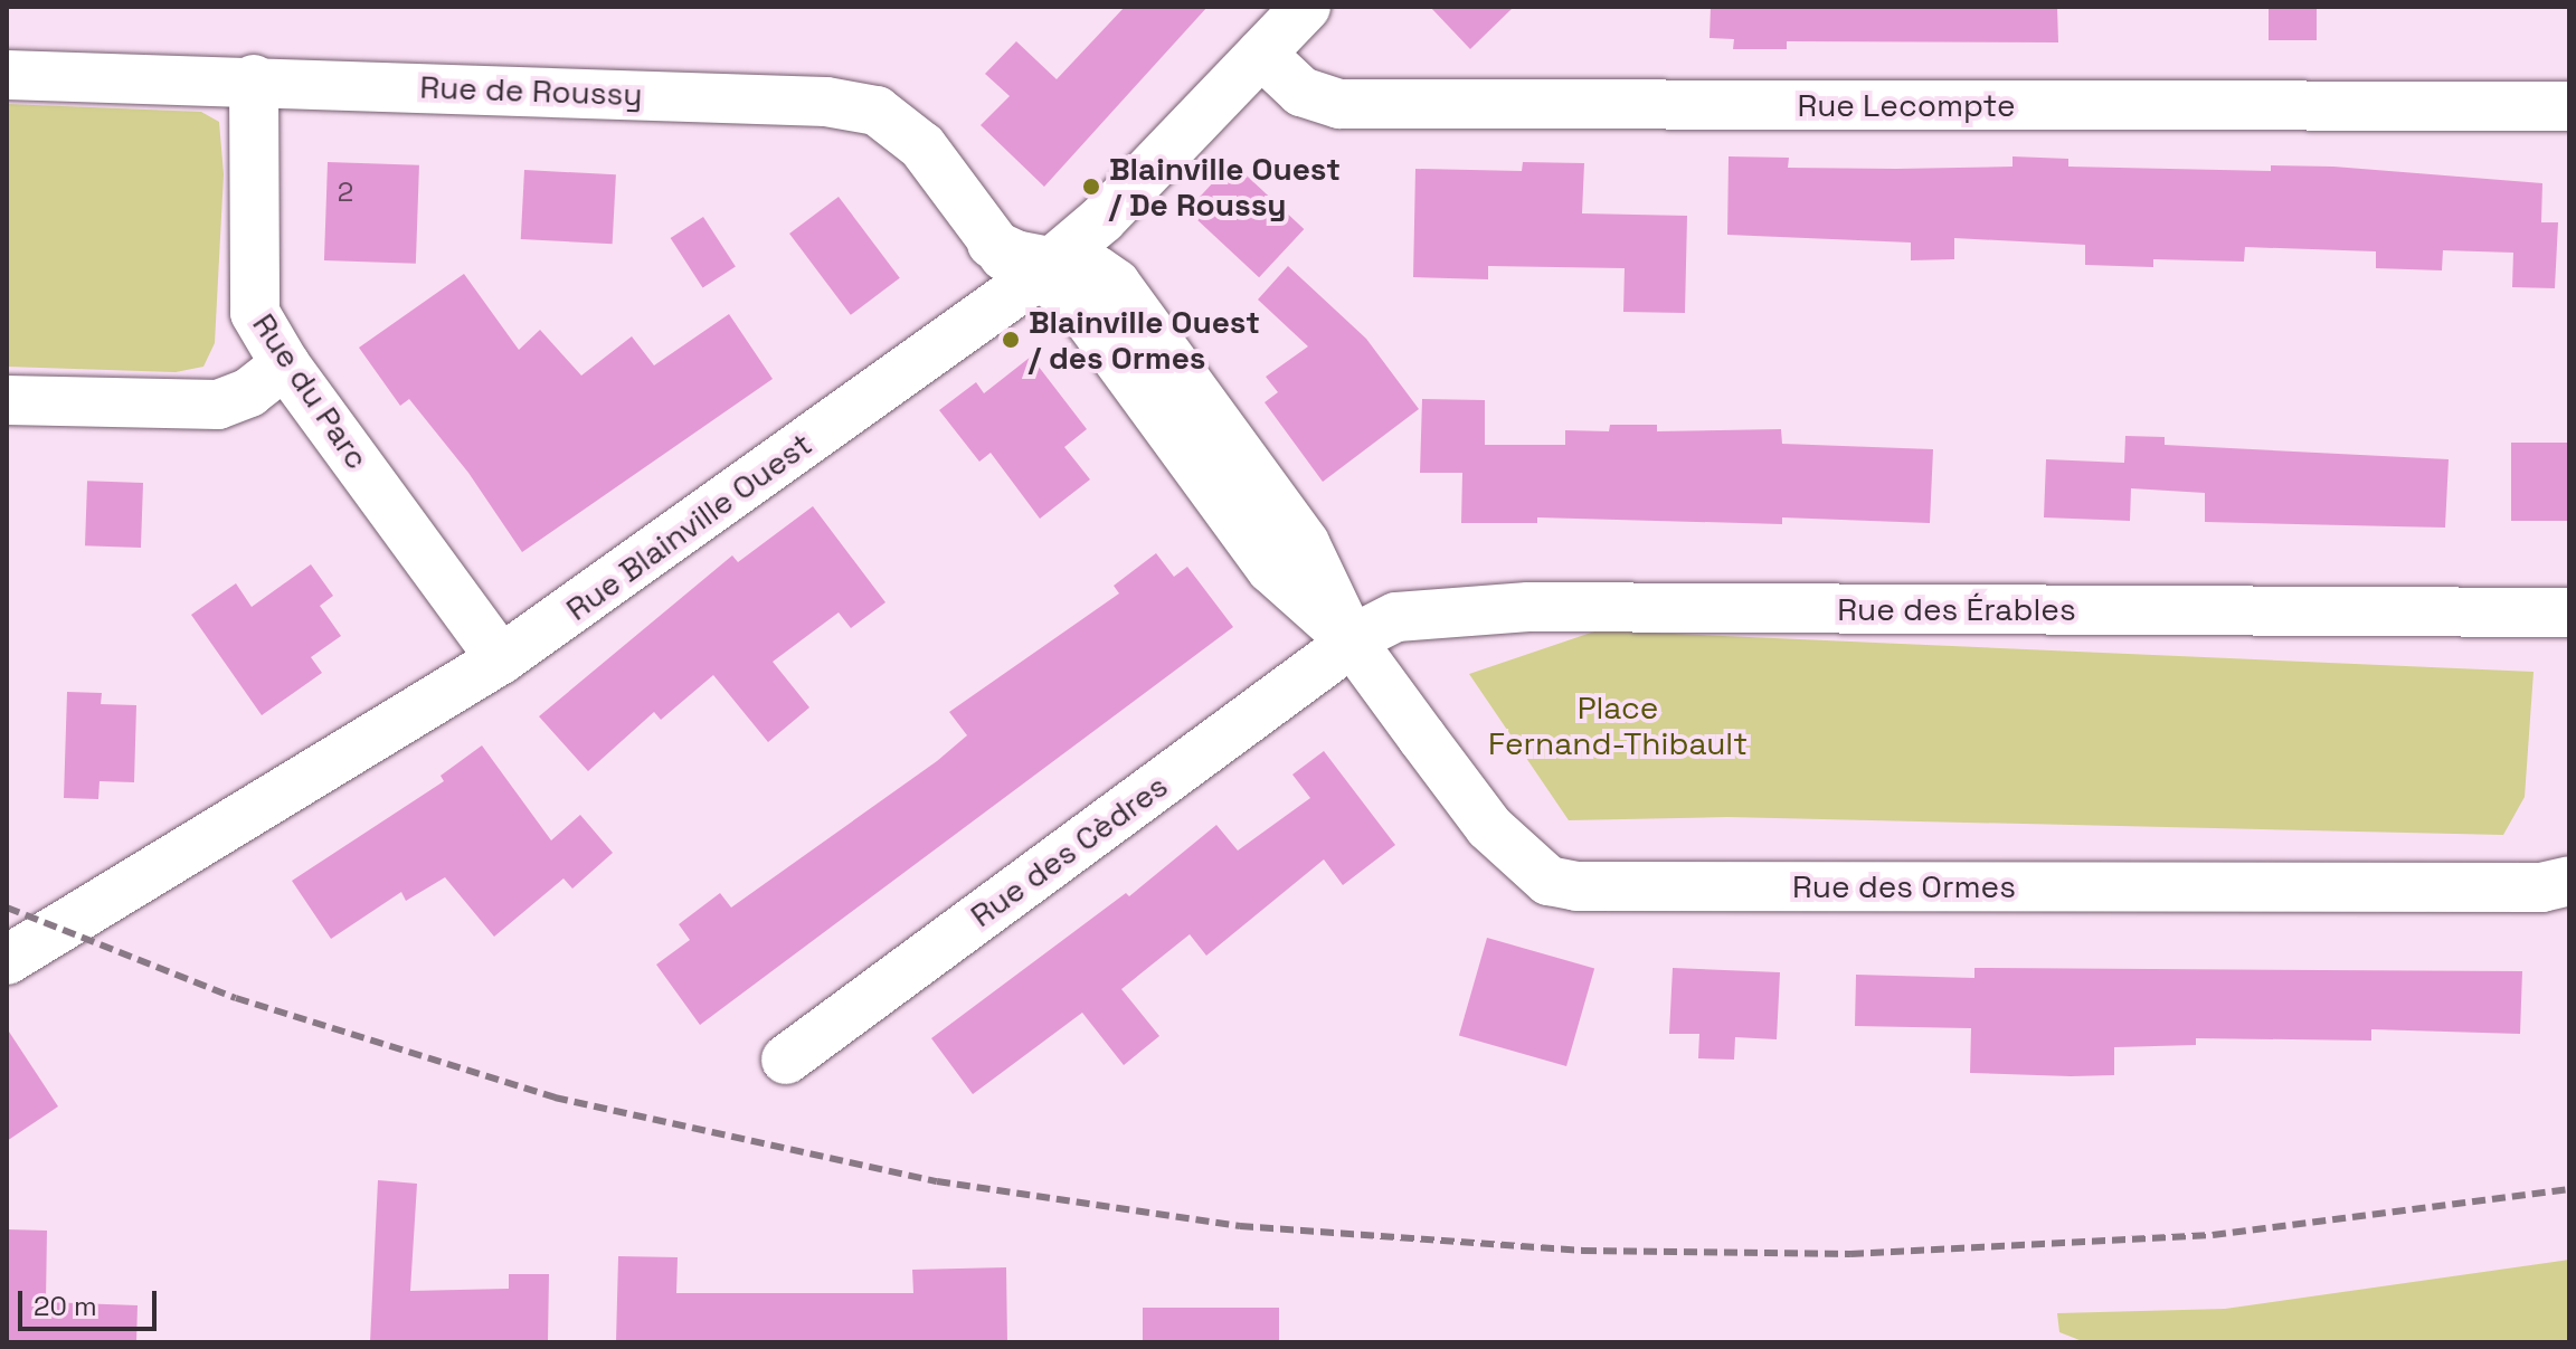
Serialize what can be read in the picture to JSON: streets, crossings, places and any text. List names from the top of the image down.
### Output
{
  "streets": {
    "street": [
      "Rue de Roussy",
      "Rue Lecompte",
      "Rue du Parc",
      "Rue Blainville Ouest",
      "Rue des Érables",
      "Rue des Cèdres",
      "Rue des Ormes"
    ]
  },
  "crossings": [
    ["Rue de Roussy", "Rue du Parc"],
    ["Rue de Roussy", "Rue Blainville Ouest"],
    ["Rue de Roussy", "Rue des Ormes"],
    ["Rue Lecompte", "Rue Blainville Ouest"],
    ["Rue du Parc", "Rue Blainville Ouest"],
    ["Rue Blainville Ouest", "Rue des Ormes"],
    ["Rue des Érables", "Rue des Cèdres"],
    ["Rue des Érables", "Rue des Ormes"],
    ["Rue des Cèdres", "Rue des Ormes"]
  ],
  "parks": ["Place Fernand-Thibault"],
  "places": ["Blainville Ouest / De Roussy", "Blainville Ouest / des Ormes"],
  "house_numbers": ["2"],
  "scale_bar": "20 m"
}
